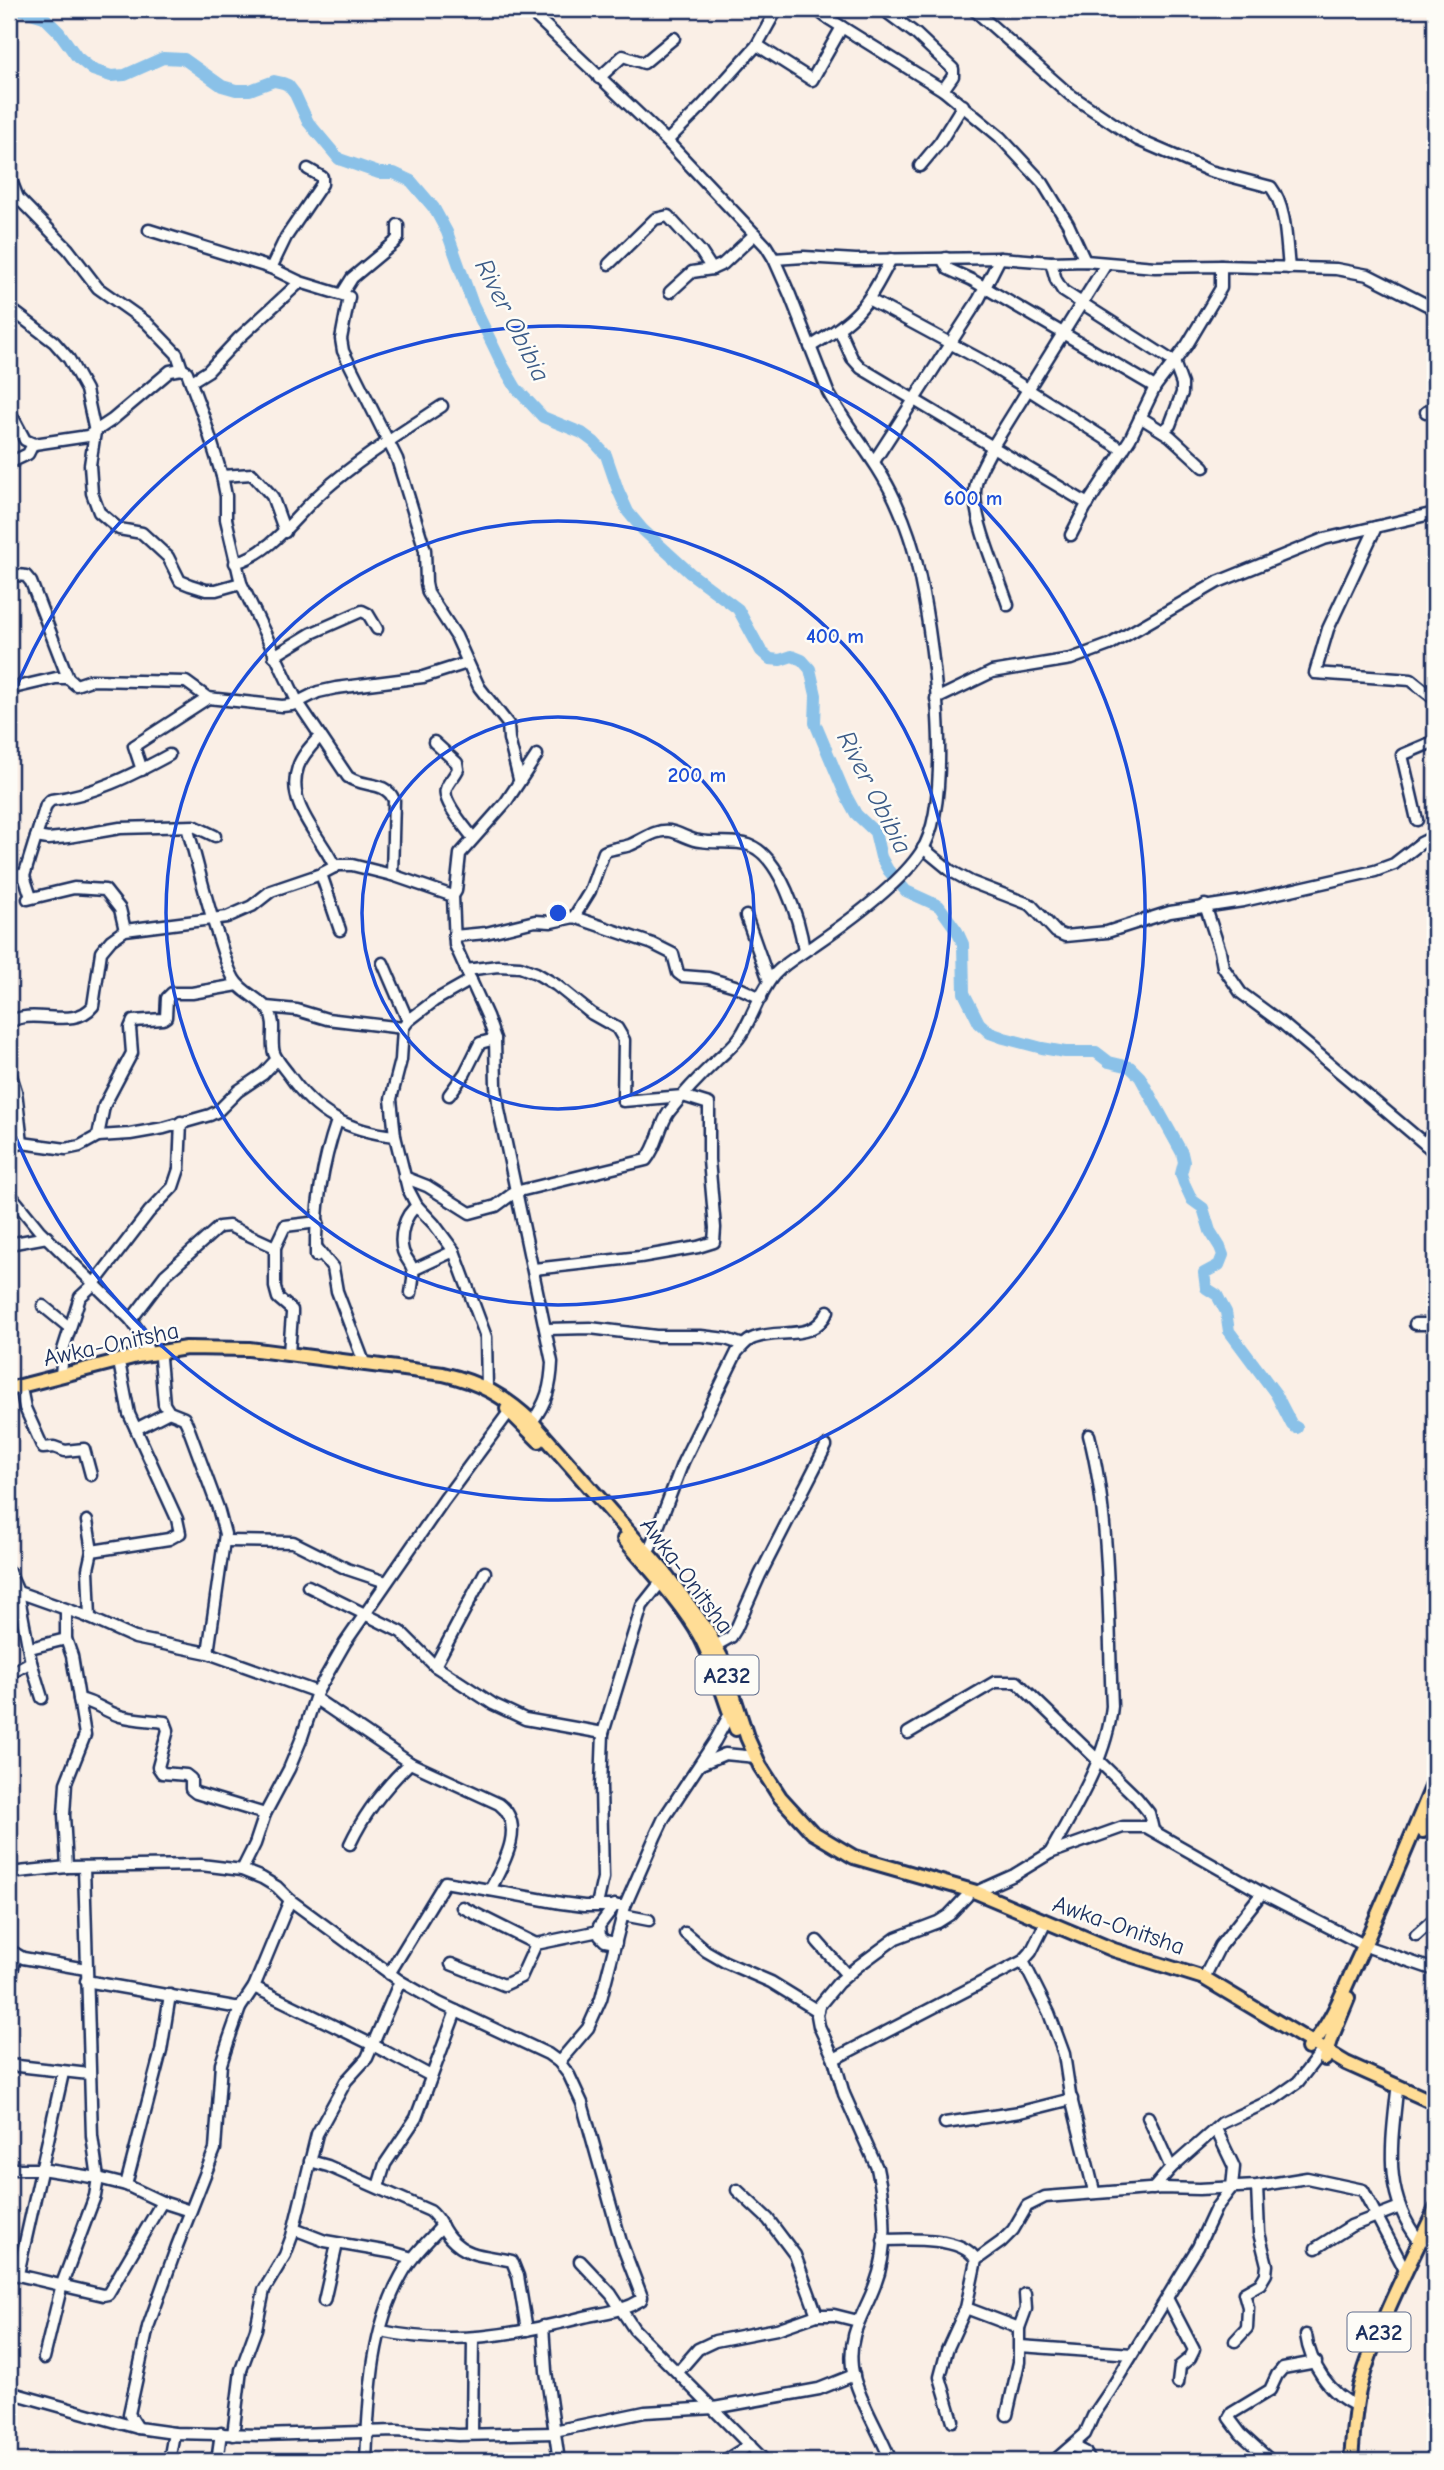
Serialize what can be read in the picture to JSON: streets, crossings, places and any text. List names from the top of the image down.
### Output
{
  "streets": {
    "main road": ["Awka-Onitsha", "A232"]
  },
  "water": ["River Obibia"],
  "rings": ["600 m", "400 m", "200 m"]
}
